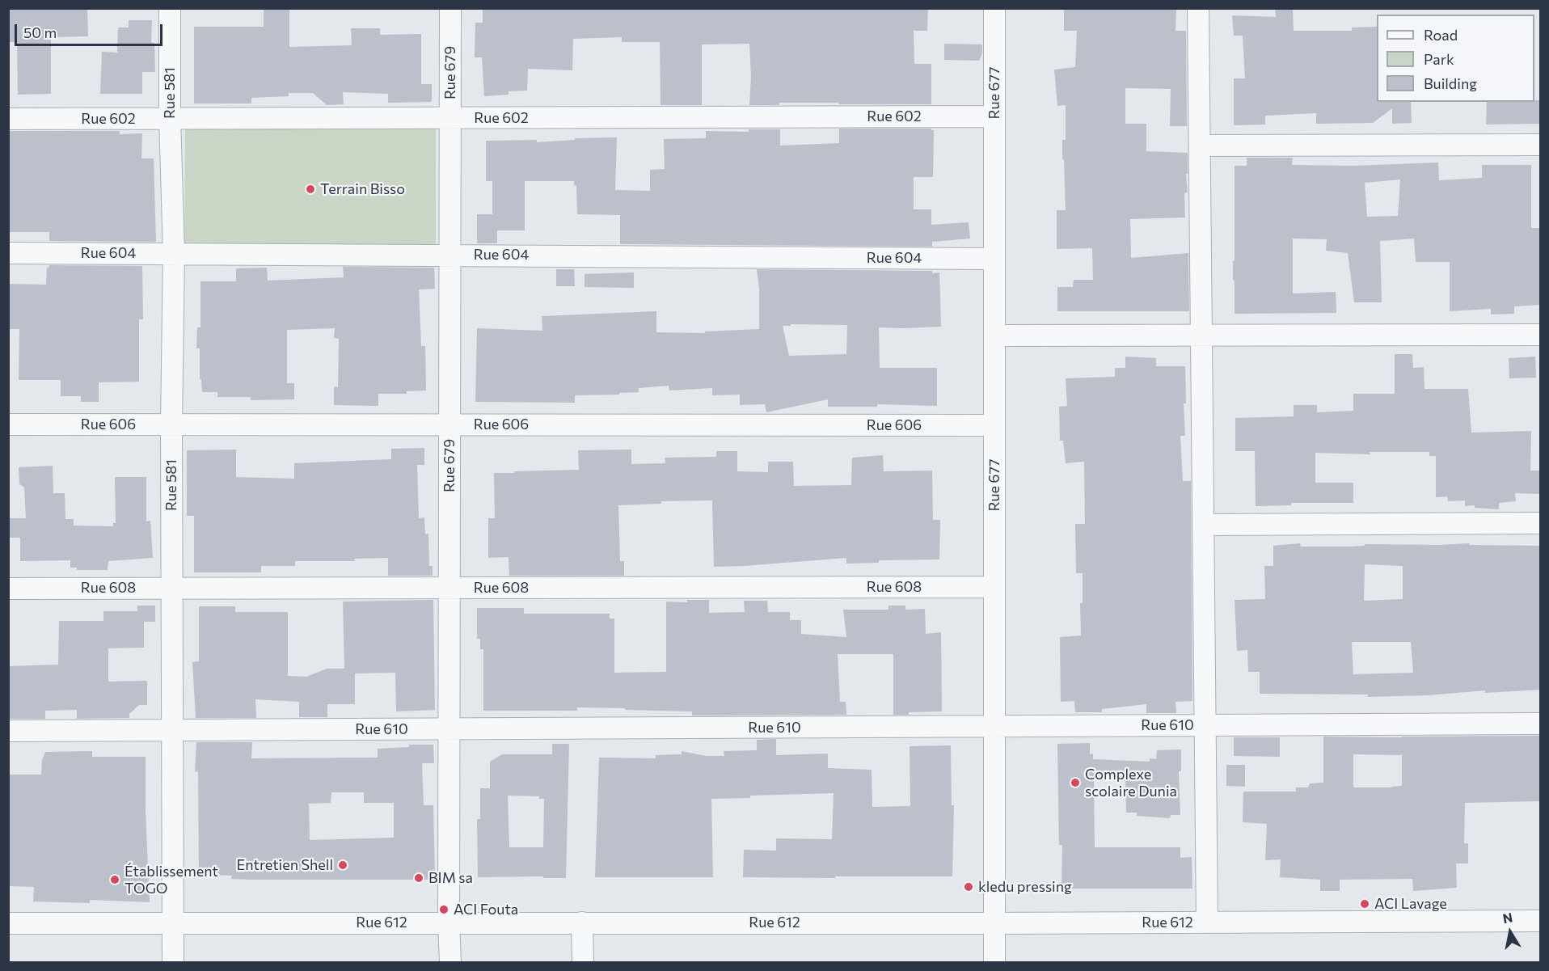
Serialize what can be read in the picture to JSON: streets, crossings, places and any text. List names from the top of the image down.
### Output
{
  "streets": {
    "street": [
      "Rue 679",
      "Rue 581",
      "Rue 677",
      "Rue 602",
      "Rue 604",
      "Rue 606",
      "Rue 608",
      "Rue 610",
      "Rue 612"
    ]
  },
  "crossings": [
    ["Rue 679", "Rue 602"],
    ["Rue 679", "Rue 604"],
    ["Rue 679", "Rue 606"],
    ["Rue 679", "Rue 608"],
    ["Rue 679", "Rue 610"],
    ["Rue 679", "Rue 612"],
    ["Rue 581", "Rue 602"],
    ["Rue 581", "Rue 604"],
    ["Rue 581", "Rue 606"],
    ["Rue 581", "Rue 608"],
    ["Rue 581", "Rue 610"],
    ["Rue 581", "Rue 612"],
    ["Rue 677", "Rue 602"],
    ["Rue 677", "Rue 604"],
    ["Rue 677", "Rue 606"],
    ["Rue 677", "Rue 608"],
    ["Rue 677", "Rue 610"],
    ["Rue 677", "Rue 612"]
  ],
  "places": [
    "Terrain Bisso",
    "Complexe scolaire Dunia",
    "Entretien Shell",
    "BIM sa",
    "Établissement TOGO",
    "kledu pressing",
    "ACI Lavage",
    "ACI Fouta"
  ],
  "legend": ["Road", "Park", "Building"],
  "scale_bar": "50 m",
  "north": "top"
}
